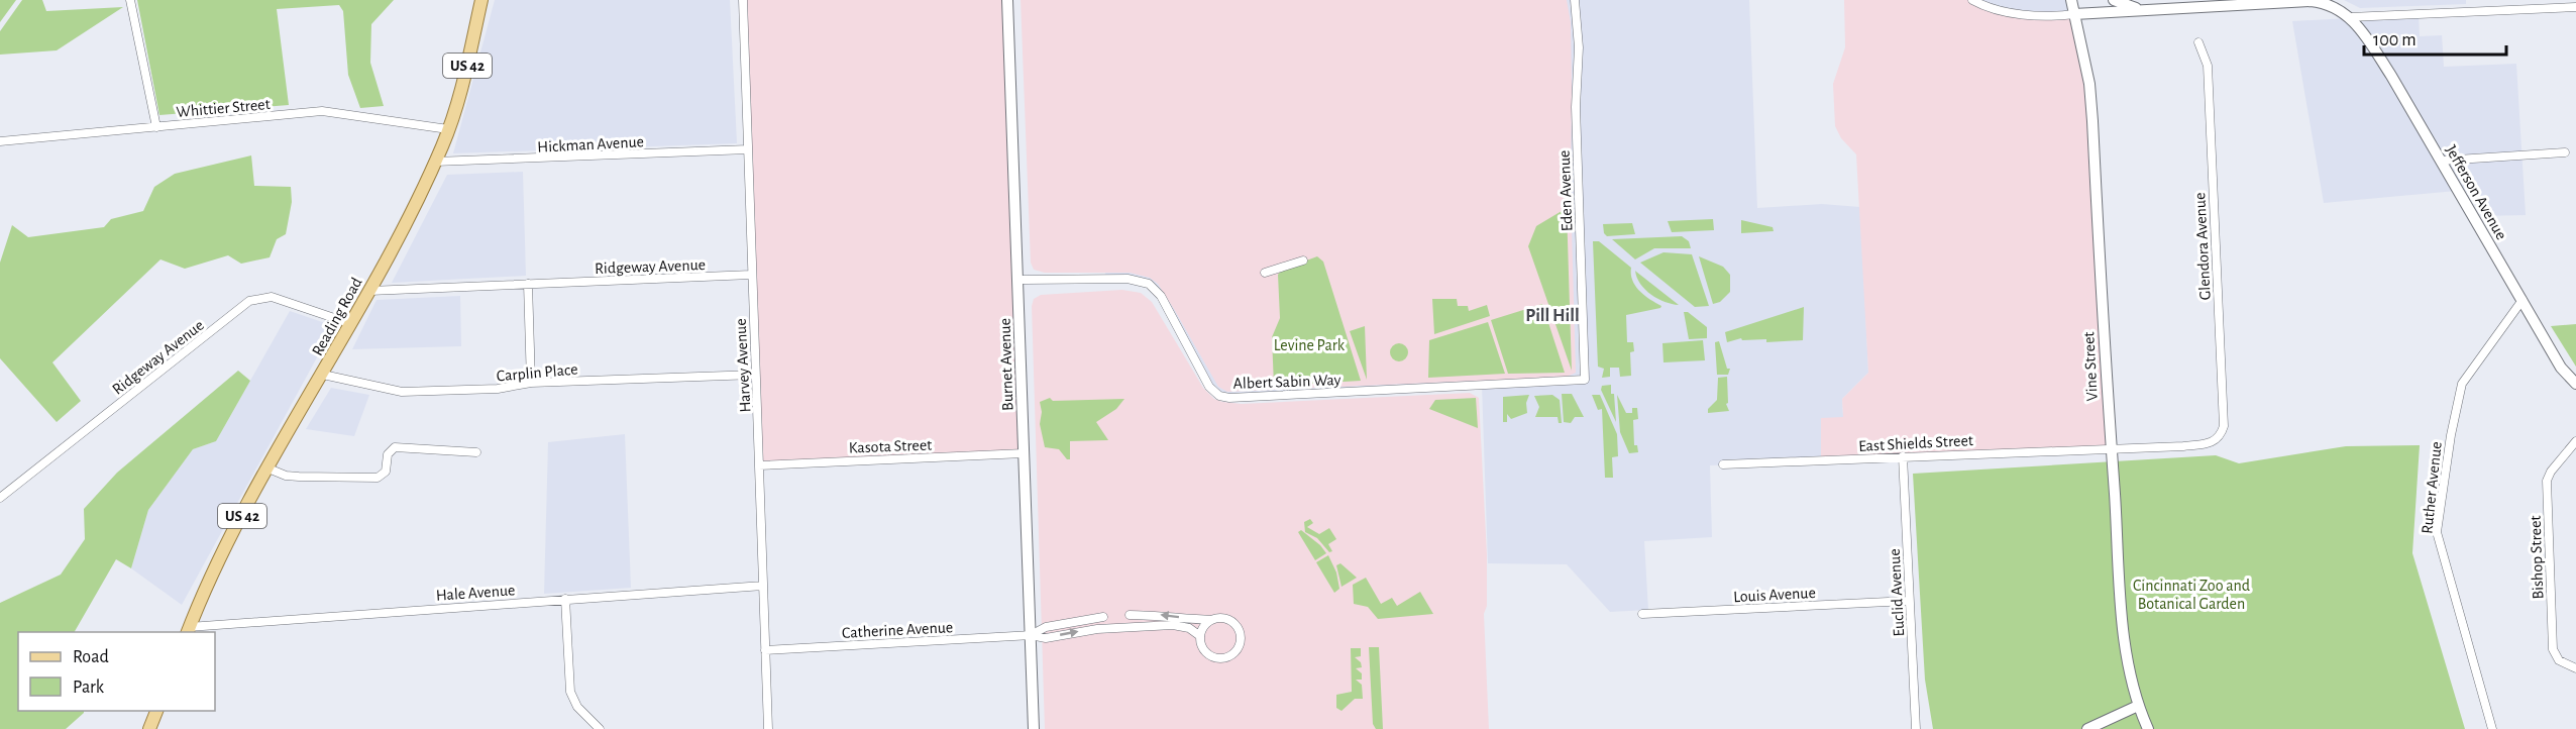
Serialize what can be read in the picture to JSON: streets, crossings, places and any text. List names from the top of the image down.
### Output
{
  "streets": {
    "main road": ["US 42", "Reading Road"],
    "street": [
      "Whittier Street",
      "Hickman Avenue",
      "Eden Avenue",
      "Jefferson Avenue",
      "Glendora Avenue",
      "Ridgeway Avenue",
      "Burnet Avenue",
      "Harvey Avenue",
      "Vine Street",
      "Carplin Place",
      "Albert Sabin Way",
      "East Shields Street",
      "Kasota Street",
      "Ruther Avenue",
      "Bishop Street",
      "Hale Avenue",
      "Euclid Avenue",
      "Louis Avenue",
      "Catherine Avenue"
    ]
  },
  "crossings": [
    ["Whittier Street", "Reading Road"],
    ["Hickman Avenue", "Reading Road"],
    ["Hickman Avenue", "Harvey Avenue"],
    ["Eden Avenue", "Albert Sabin Way"],
    ["Jefferson Avenue", "Ruther Avenue"],
    ["Glendora Avenue", "East Shields Street"],
    ["Ridgeway Avenue", "Reading Road"],
    ["Ridgeway Avenue", "Harvey Avenue"],
    ["Reading Road", "Carplin Place"],
    ["Reading Road", "Hale Avenue"],
    ["Burnet Avenue", "Albert Sabin Way"],
    ["Burnet Avenue", "Kasota Street"],
    ["Burnet Avenue", "Catherine Avenue"],
    ["Harvey Avenue", "Carplin Place"],
    ["Harvey Avenue", "Kasota Street"],
    ["Harvey Avenue", "Hale Avenue"],
    ["Harvey Avenue", "Catherine Avenue"],
    ["Vine Street", "East Shields Street"],
    ["East Shields Street", "Euclid Avenue"],
    ["Euclid Avenue", "Louis Avenue"]
  ],
  "districts": ["Pill Hill"],
  "parks": ["Levine Park", "Cincinnati Zoo and Botanical Garden"],
  "legend": ["Road", "Park"],
  "scale_bar": "100 m"
}
